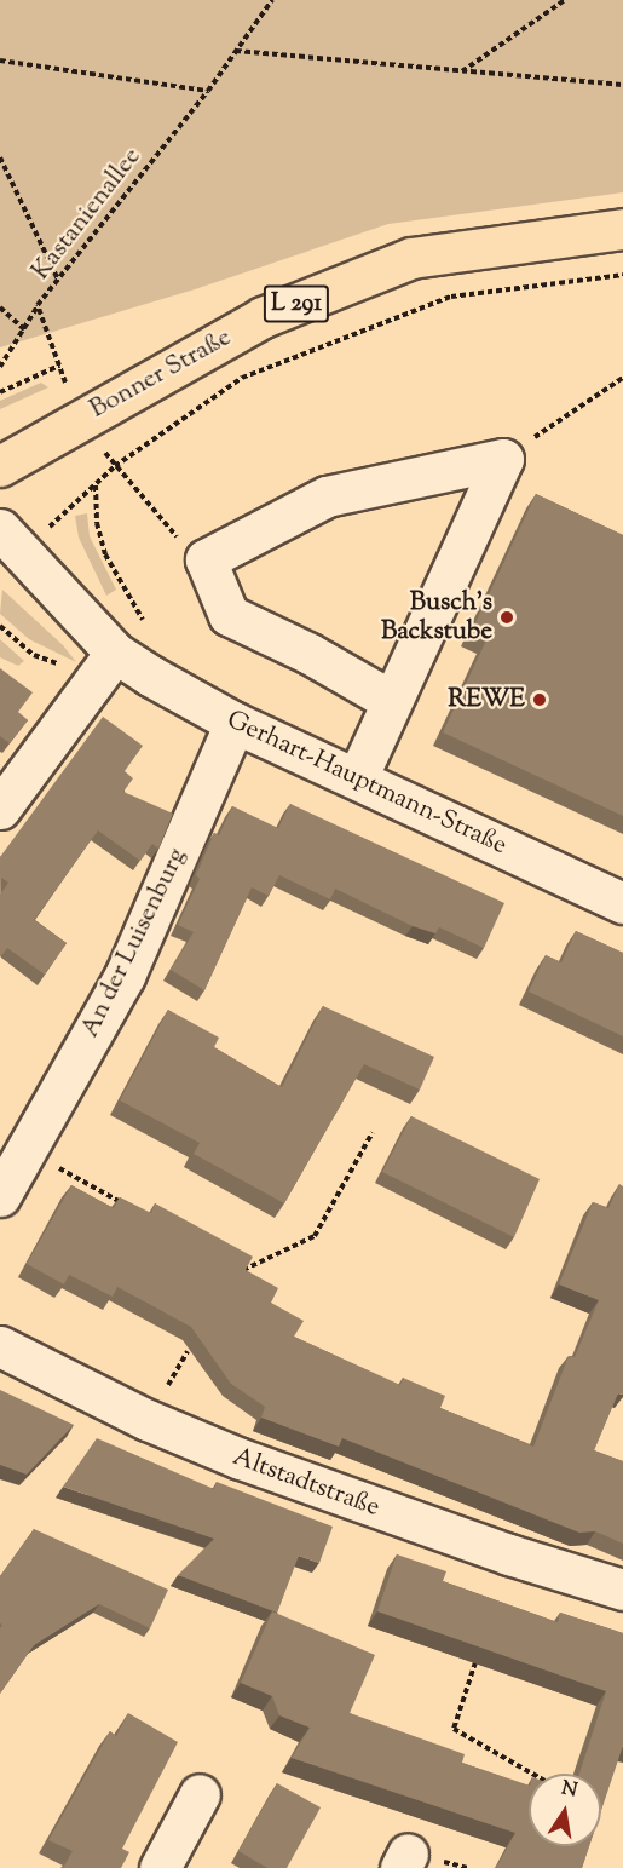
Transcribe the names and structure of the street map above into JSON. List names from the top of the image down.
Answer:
{
  "streets": {
    "main road": ["L 291", "Bonner Straße"],
    "street": ["Gerhart-Hauptmann-Straße", "An der Luisenburg", "Altstadtstraße"],
    "path": ["Kastanienallee"]
  },
  "crossings": [
    ["Kastanienallee", "Bonner Straße"],
    ["Gerhart-Hauptmann-Straße", "An der Luisenburg"]
  ],
  "places": ["Busch's Backstube", "REWE"],
  "north": "top"
}
